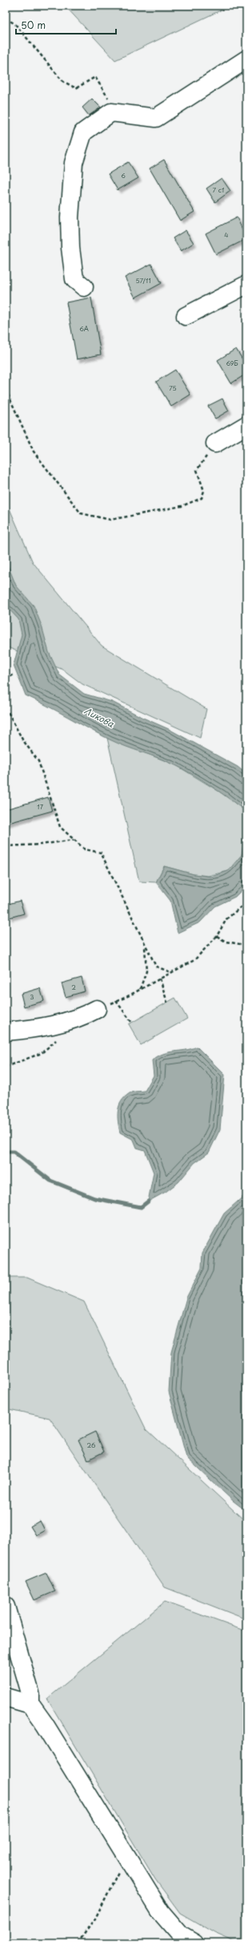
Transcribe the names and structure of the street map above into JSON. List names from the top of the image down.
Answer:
{
  "water": ["Ликова"],
  "house_numbers": [
    "6",
    "7 с1",
    "4",
    "57/11",
    "6А",
    "69Б",
    "75",
    "17",
    "2",
    "3",
    "26"
  ],
  "scale_bar": "50 m"
}
